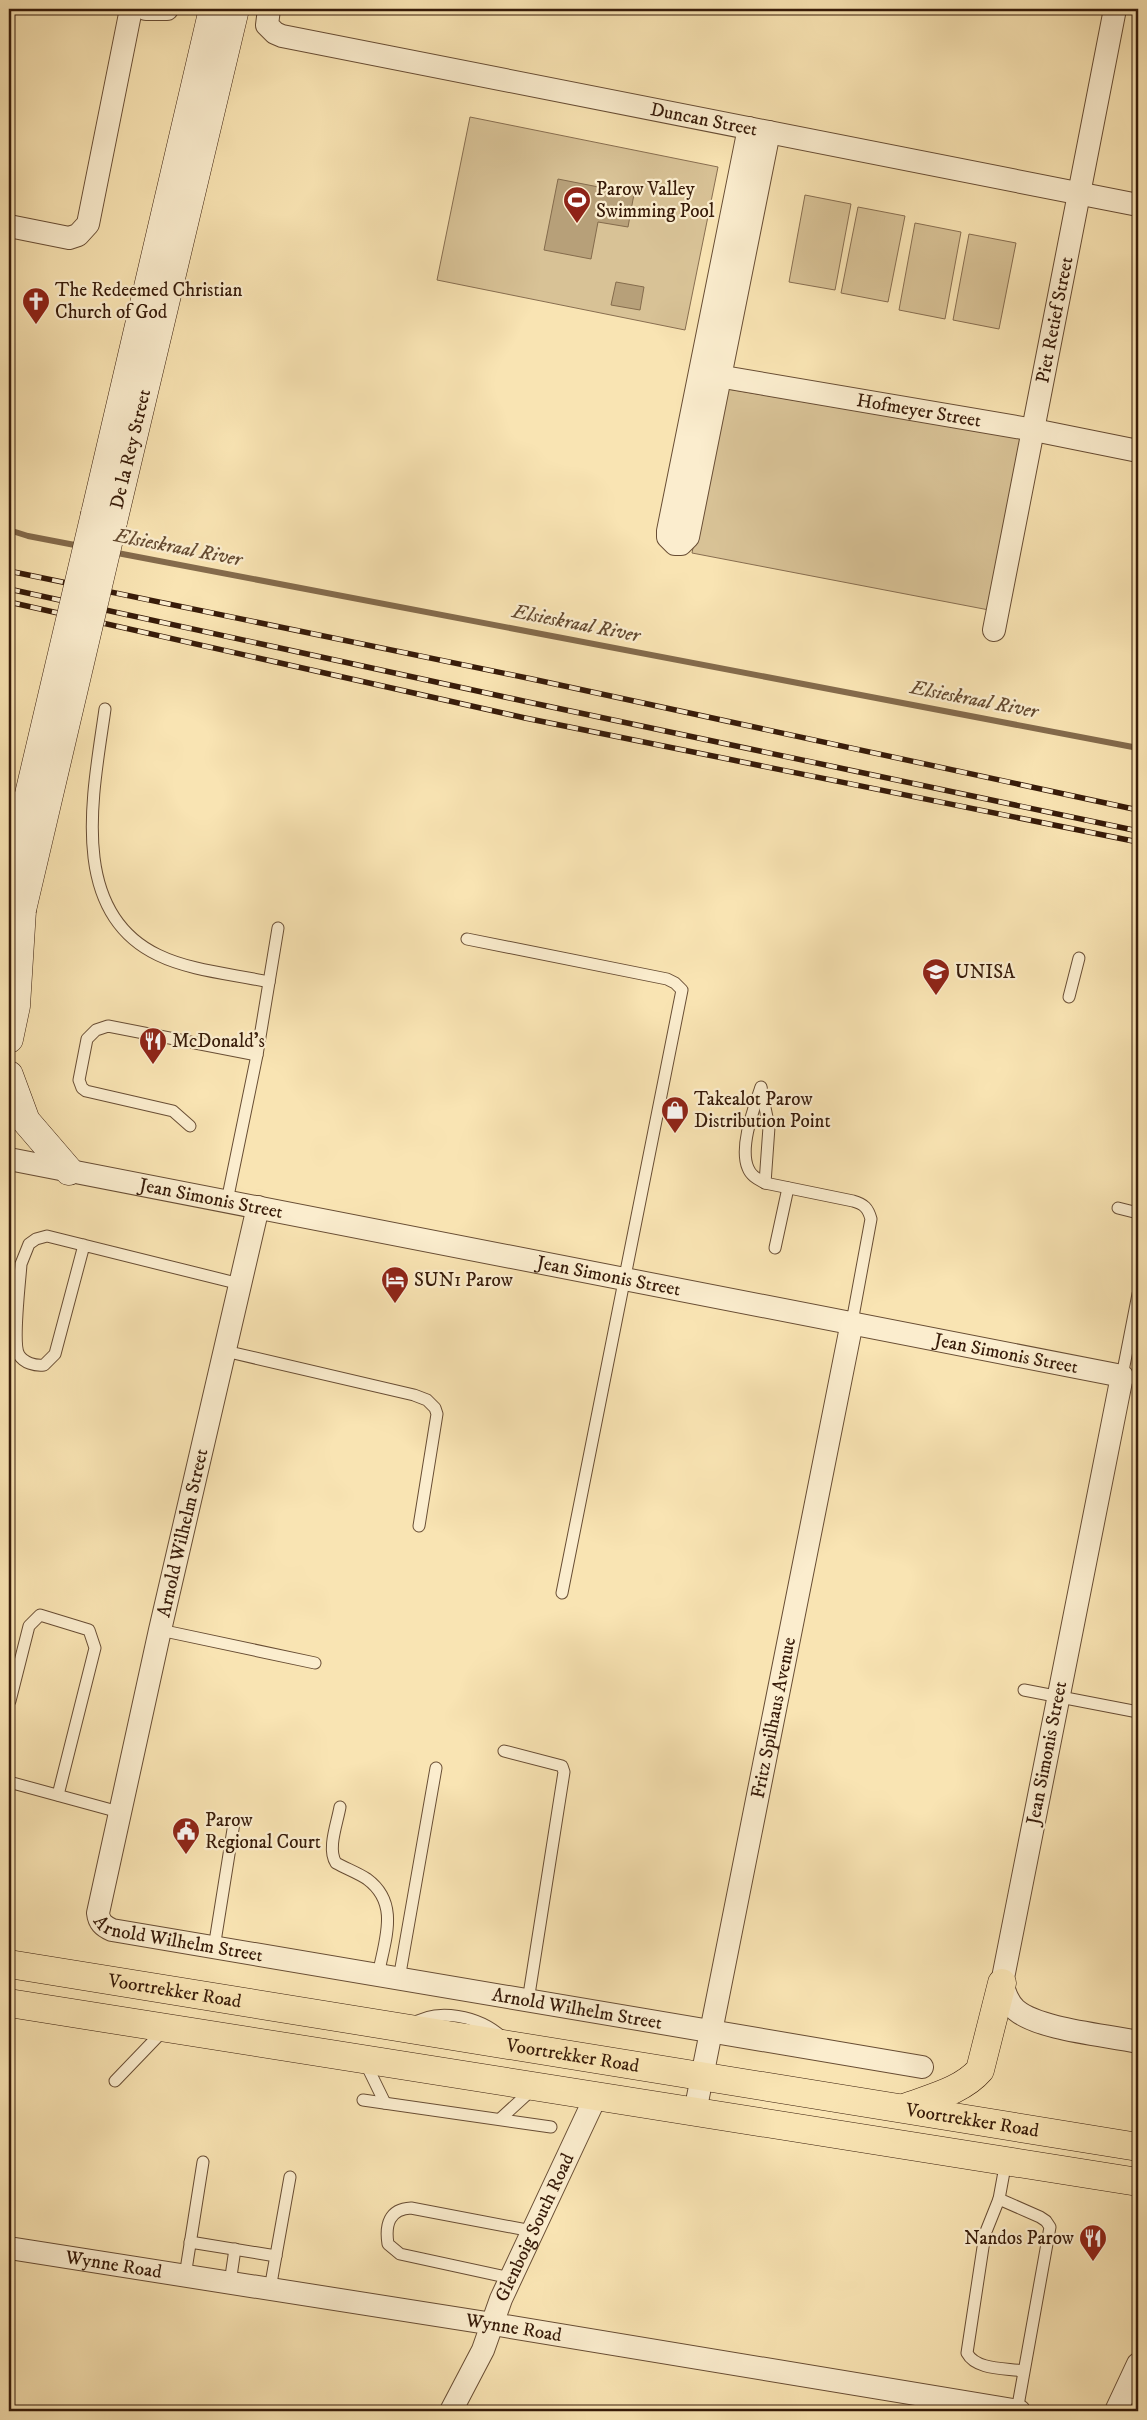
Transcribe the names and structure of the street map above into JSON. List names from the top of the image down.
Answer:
{
  "streets": {
    "main road": ["De la Rey Street", "Voortrekker Road"],
    "street": [
      "Duncan Street",
      "Piet Retief Street",
      "Hofmeyer Street",
      "Jean Simonis Street",
      "Arnold Wilhelm Street",
      "Fritz Spilhaus Avenue",
      "Glenboig South Road",
      "Wynne Road"
    ]
  },
  "crossings": [
    ["Duncan Street", "Piet Retief Street"],
    ["Piet Retief Street", "Hofmeyer Street"],
    ["Jean Simonis Street", "Arnold Wilhelm Street"],
    ["Jean Simonis Street", "Fritz Spilhaus Avenue"],
    ["Arnold Wilhelm Street", "Fritz Spilhaus Avenue"],
    ["Fritz Spilhaus Avenue", "Voortrekker Road"],
    ["Voortrekker Road", "Glenboig South Road"],
    ["Glenboig South Road", "Wynne Road"]
  ],
  "water": ["Elsieskraal River"],
  "places": {
    "sports": ["Parow Valley Swimming Pool"],
    "church": ["The Redeemed Christian Church of God"],
    "school or university": ["UNISA"],
    "restaurant": ["McDonald's", "Nandos Parow"],
    "shop": ["Takealot Parow Distribution Point"],
    "hotel": ["SUN1 Parow"],
    "public building": ["Parow Regional Court"]
  }
}
